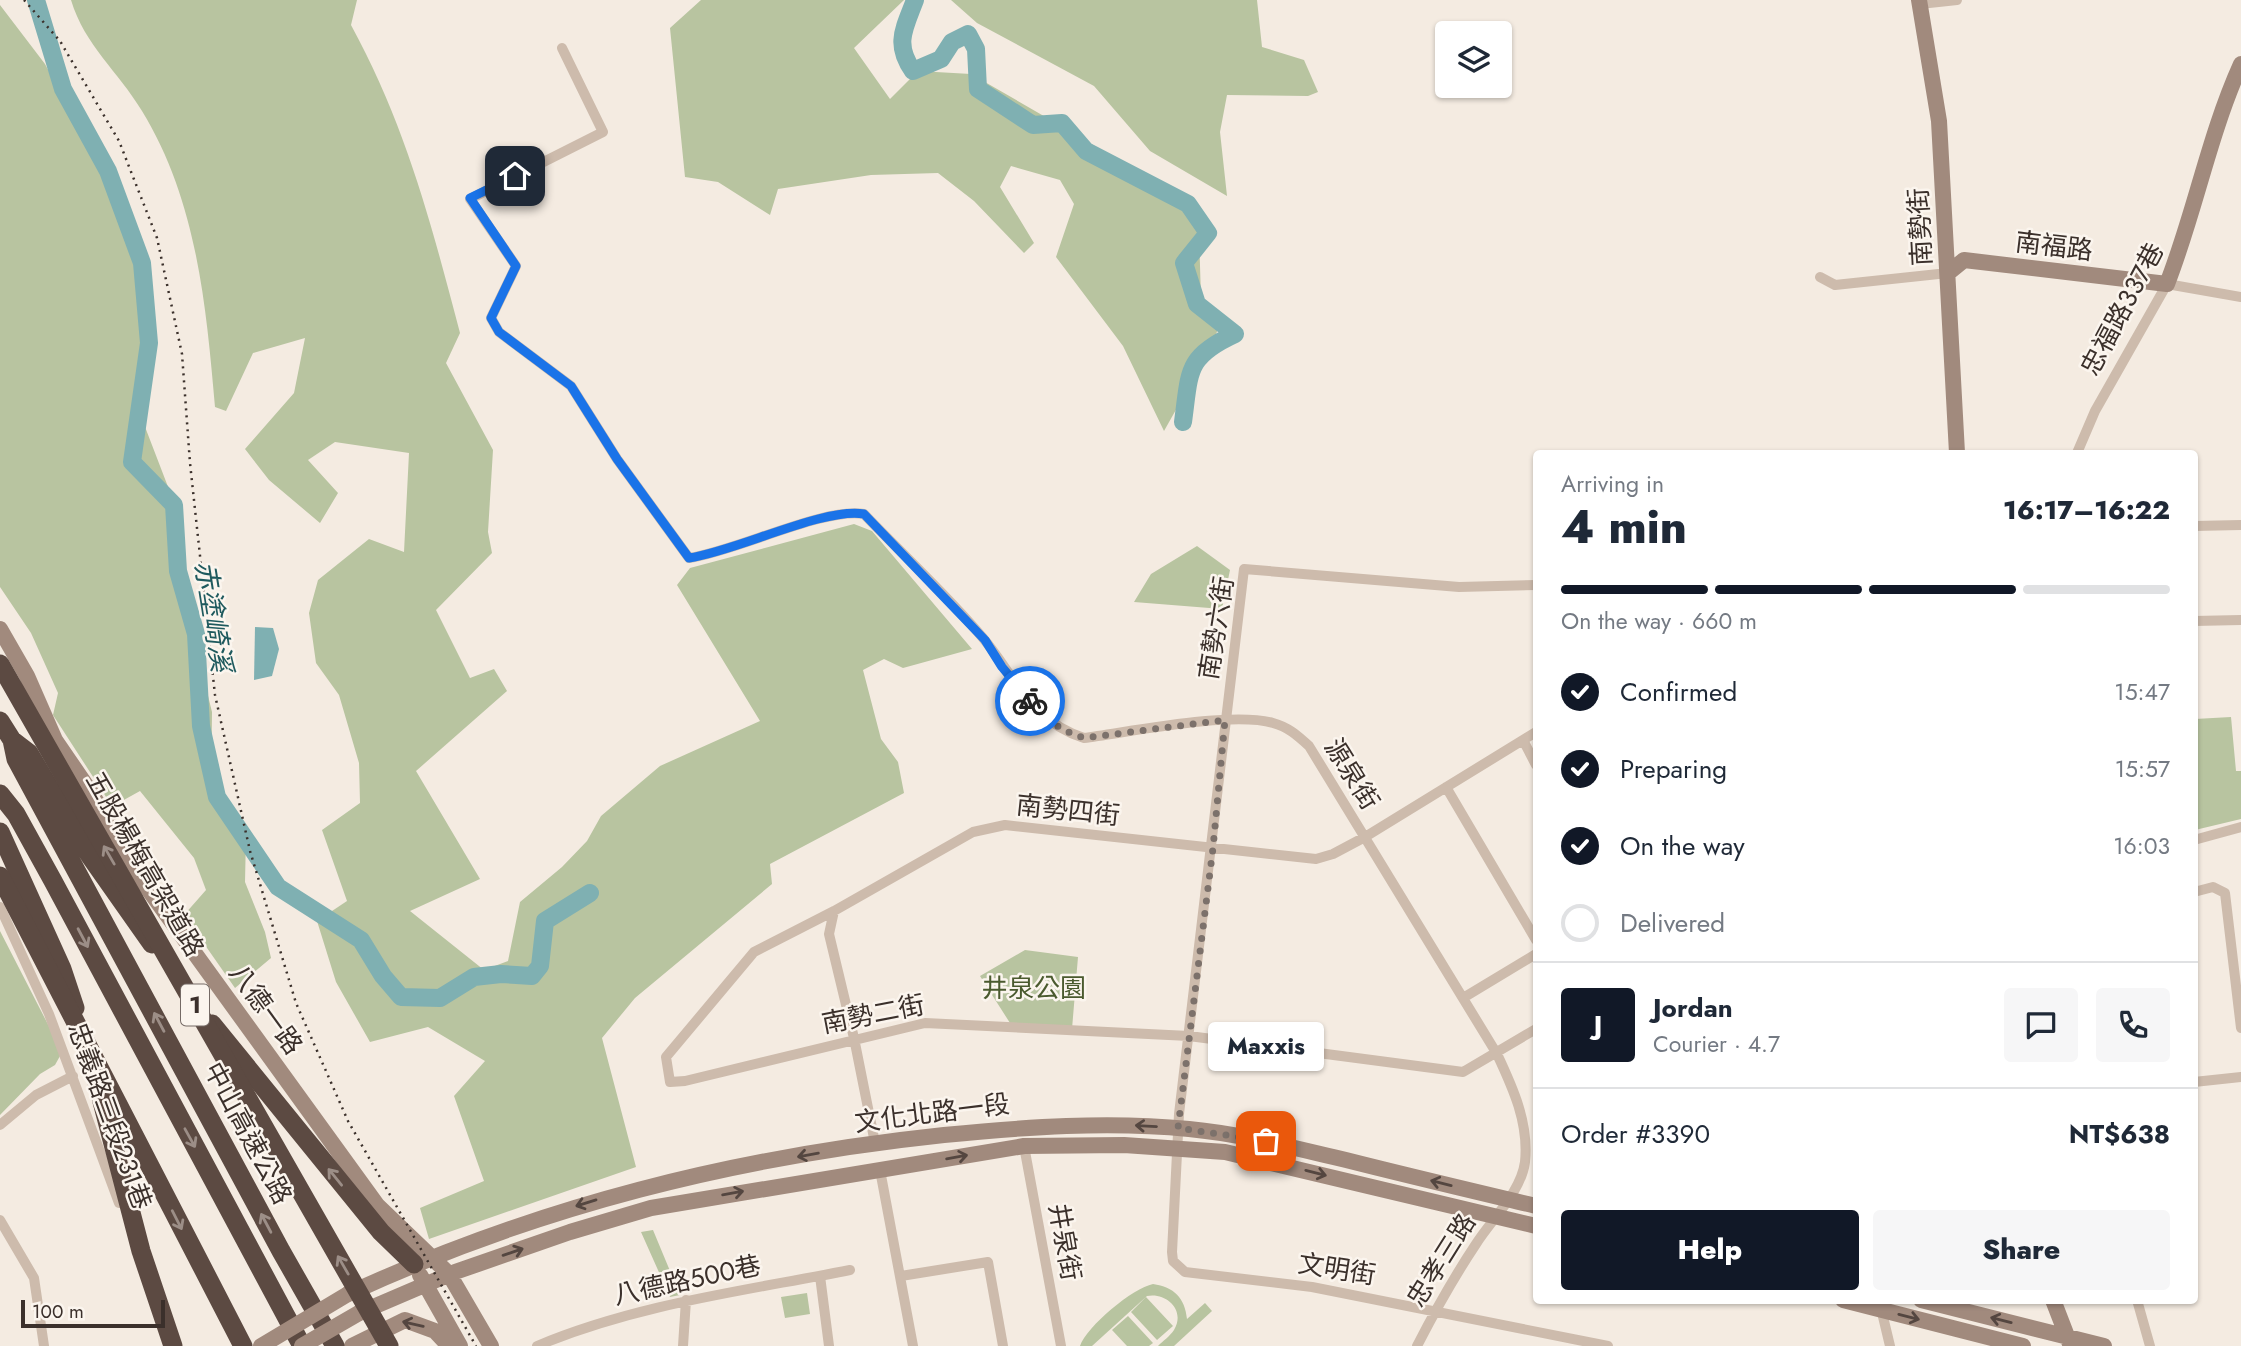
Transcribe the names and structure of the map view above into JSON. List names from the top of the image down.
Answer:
{
  "streets": {
    "highway": ["五股楊梅高架道路", "1", "中山高速公路"],
    "street": [
      "南勢街",
      "南福路",
      "忠福路337巷",
      "南勢六街",
      "源泉街",
      "南勢四街",
      "八德一路",
      "南勢二街",
      "文化北路一段",
      "忠義路三段231巷",
      "井泉街",
      "忠孝三路",
      "文明街",
      "八德路500巷"
    ]
  },
  "crossings": [
    ["南勢街", "南福路"],
    ["南福路", "忠福路337巷"],
    ["南勢六街", "源泉街"],
    ["南勢六街", "南勢四街"],
    ["南勢六街", "南勢二街"],
    ["南勢六街", "文化北路一段"],
    ["南勢六街", "文明街"],
    ["源泉街", "南勢四街"],
    ["源泉街", "南勢二街"],
    ["源泉街", "文化北路一段"],
    ["源泉街", "忠孝三路"],
    ["南勢四街", "南勢二街"],
    ["八德一路", "文化北路一段"],
    ["文化北路一段", "中山高速公路"],
    ["文化北路一段", "井泉街"],
    ["文化北路一段", "忠孝三路"],
    ["文化北路一段", "文明街"],
    ["忠孝三路", "文明街"]
  ],
  "water": ["赤塗崎溪"],
  "parks": ["井泉公園"],
  "places": ["Maxxis"],
  "scale_bar": "100 m",
  "page": {
    "heading": ["4 min", "Arriving in", "16:17–16:22"],
    "panel": [
      "Jordan",
      "Courier · 4.7",
      "Order #3390",
      "NT$638"
    ],
    "bar": "On the way · 660 m",
    "list": [
      ["Confirmed", "15:47"],
      ["Preparing", "15:57"],
      ["On the way", "16:03"],
      "Delivered"
    ],
    "round": "J",
    "bubble": "Maxxis",
    "buttons": ["Help", "Share"],
    "scale": "100 m"
  }
}
